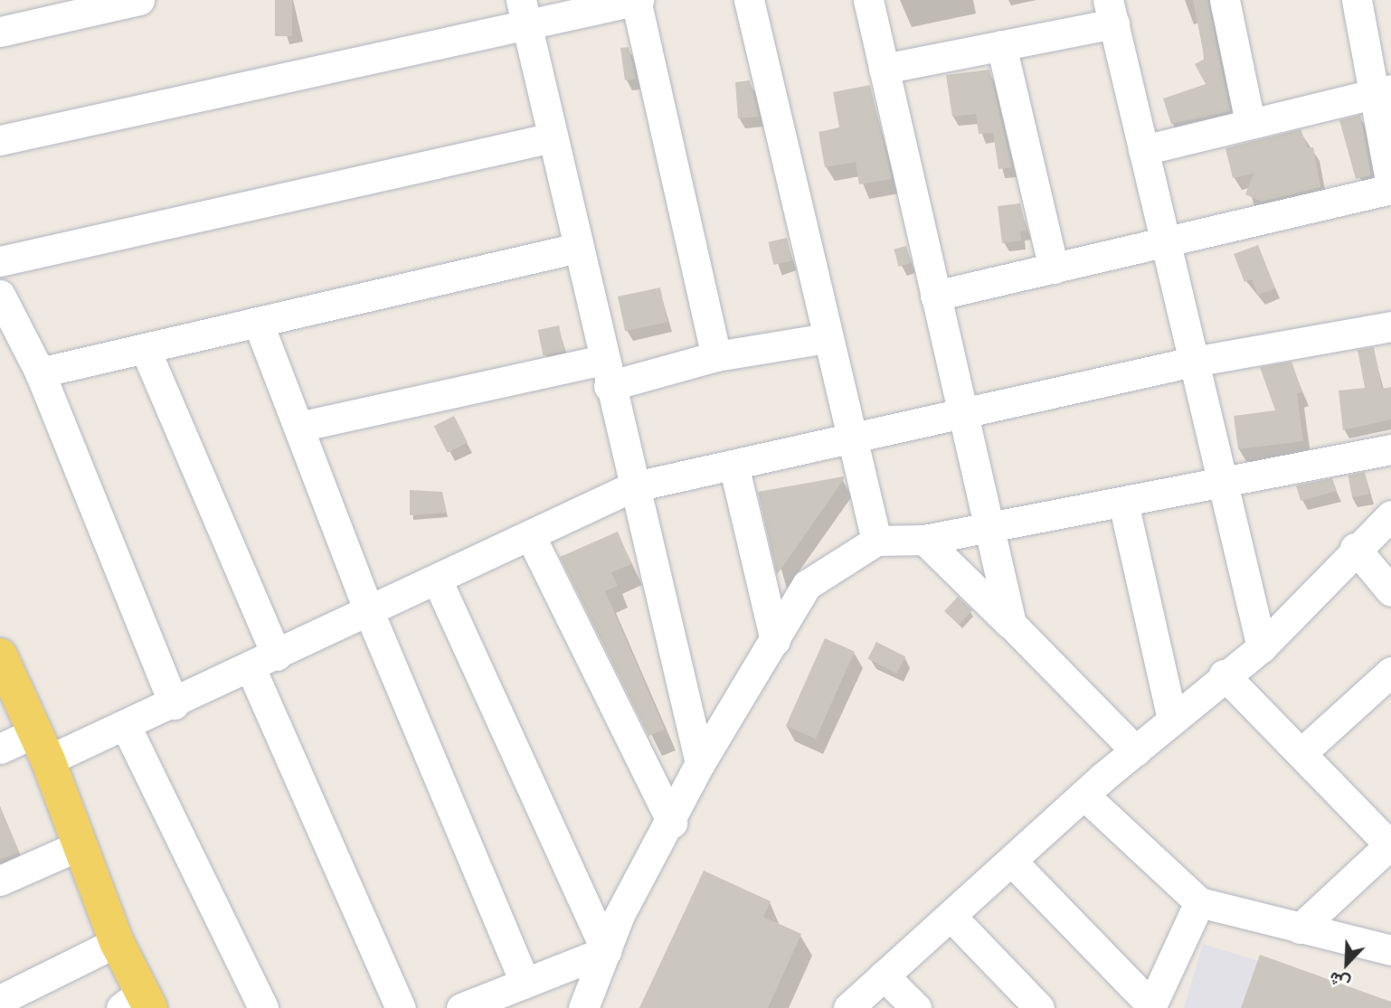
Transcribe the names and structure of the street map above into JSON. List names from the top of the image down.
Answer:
{
  "north": "bottom left"
}
